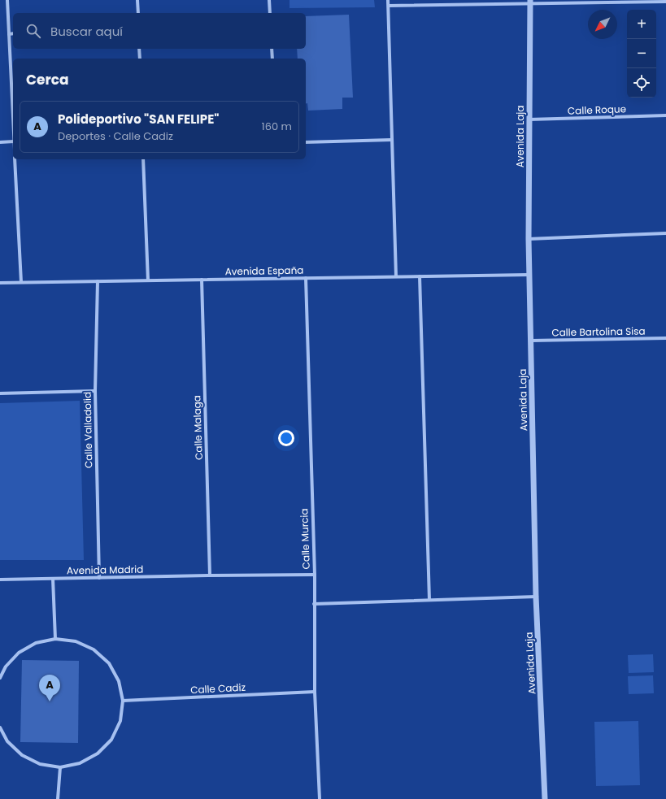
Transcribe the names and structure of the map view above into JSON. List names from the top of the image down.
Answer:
{
  "streets": {
    "street": [
      "Calle Roque",
      "Avenida Laja",
      "Avenida España",
      "Calle Bartolina Sisa",
      "Calle Malaga",
      "Calle Valladolid",
      "Calle Murcia",
      "Avenida Madrid",
      "Calle Cadiz"
    ]
  },
  "crossings": [
    ["Calle Roque", "Avenida Laja"],
    ["Avenida Laja", "Avenida España"],
    ["Avenida Laja", "Calle Bartolina Sisa"],
    ["Avenida España", "Calle Malaga"],
    ["Avenida España", "Calle Valladolid"],
    ["Avenida España", "Calle Murcia"],
    ["Calle Malaga", "Avenida Madrid"],
    ["Calle Valladolid", "Avenida Madrid"],
    ["Calle Murcia", "Avenida Madrid"],
    ["Calle Murcia", "Calle Cadiz"]
  ],
  "north": "bottom left",
  "page": {
    "map_buttons": ["+", "−"],
    "search": "Buscar aquí",
    "heading": "Cerca",
    "list": [
      {
        "mark": "A",
        "name": "Polideportivo \"SAN FELIPE\"",
        "note": "Deportes · Calle Cadiz",
        "value": "160 m"
      }
    ],
    "pins": "A"
  }
}
